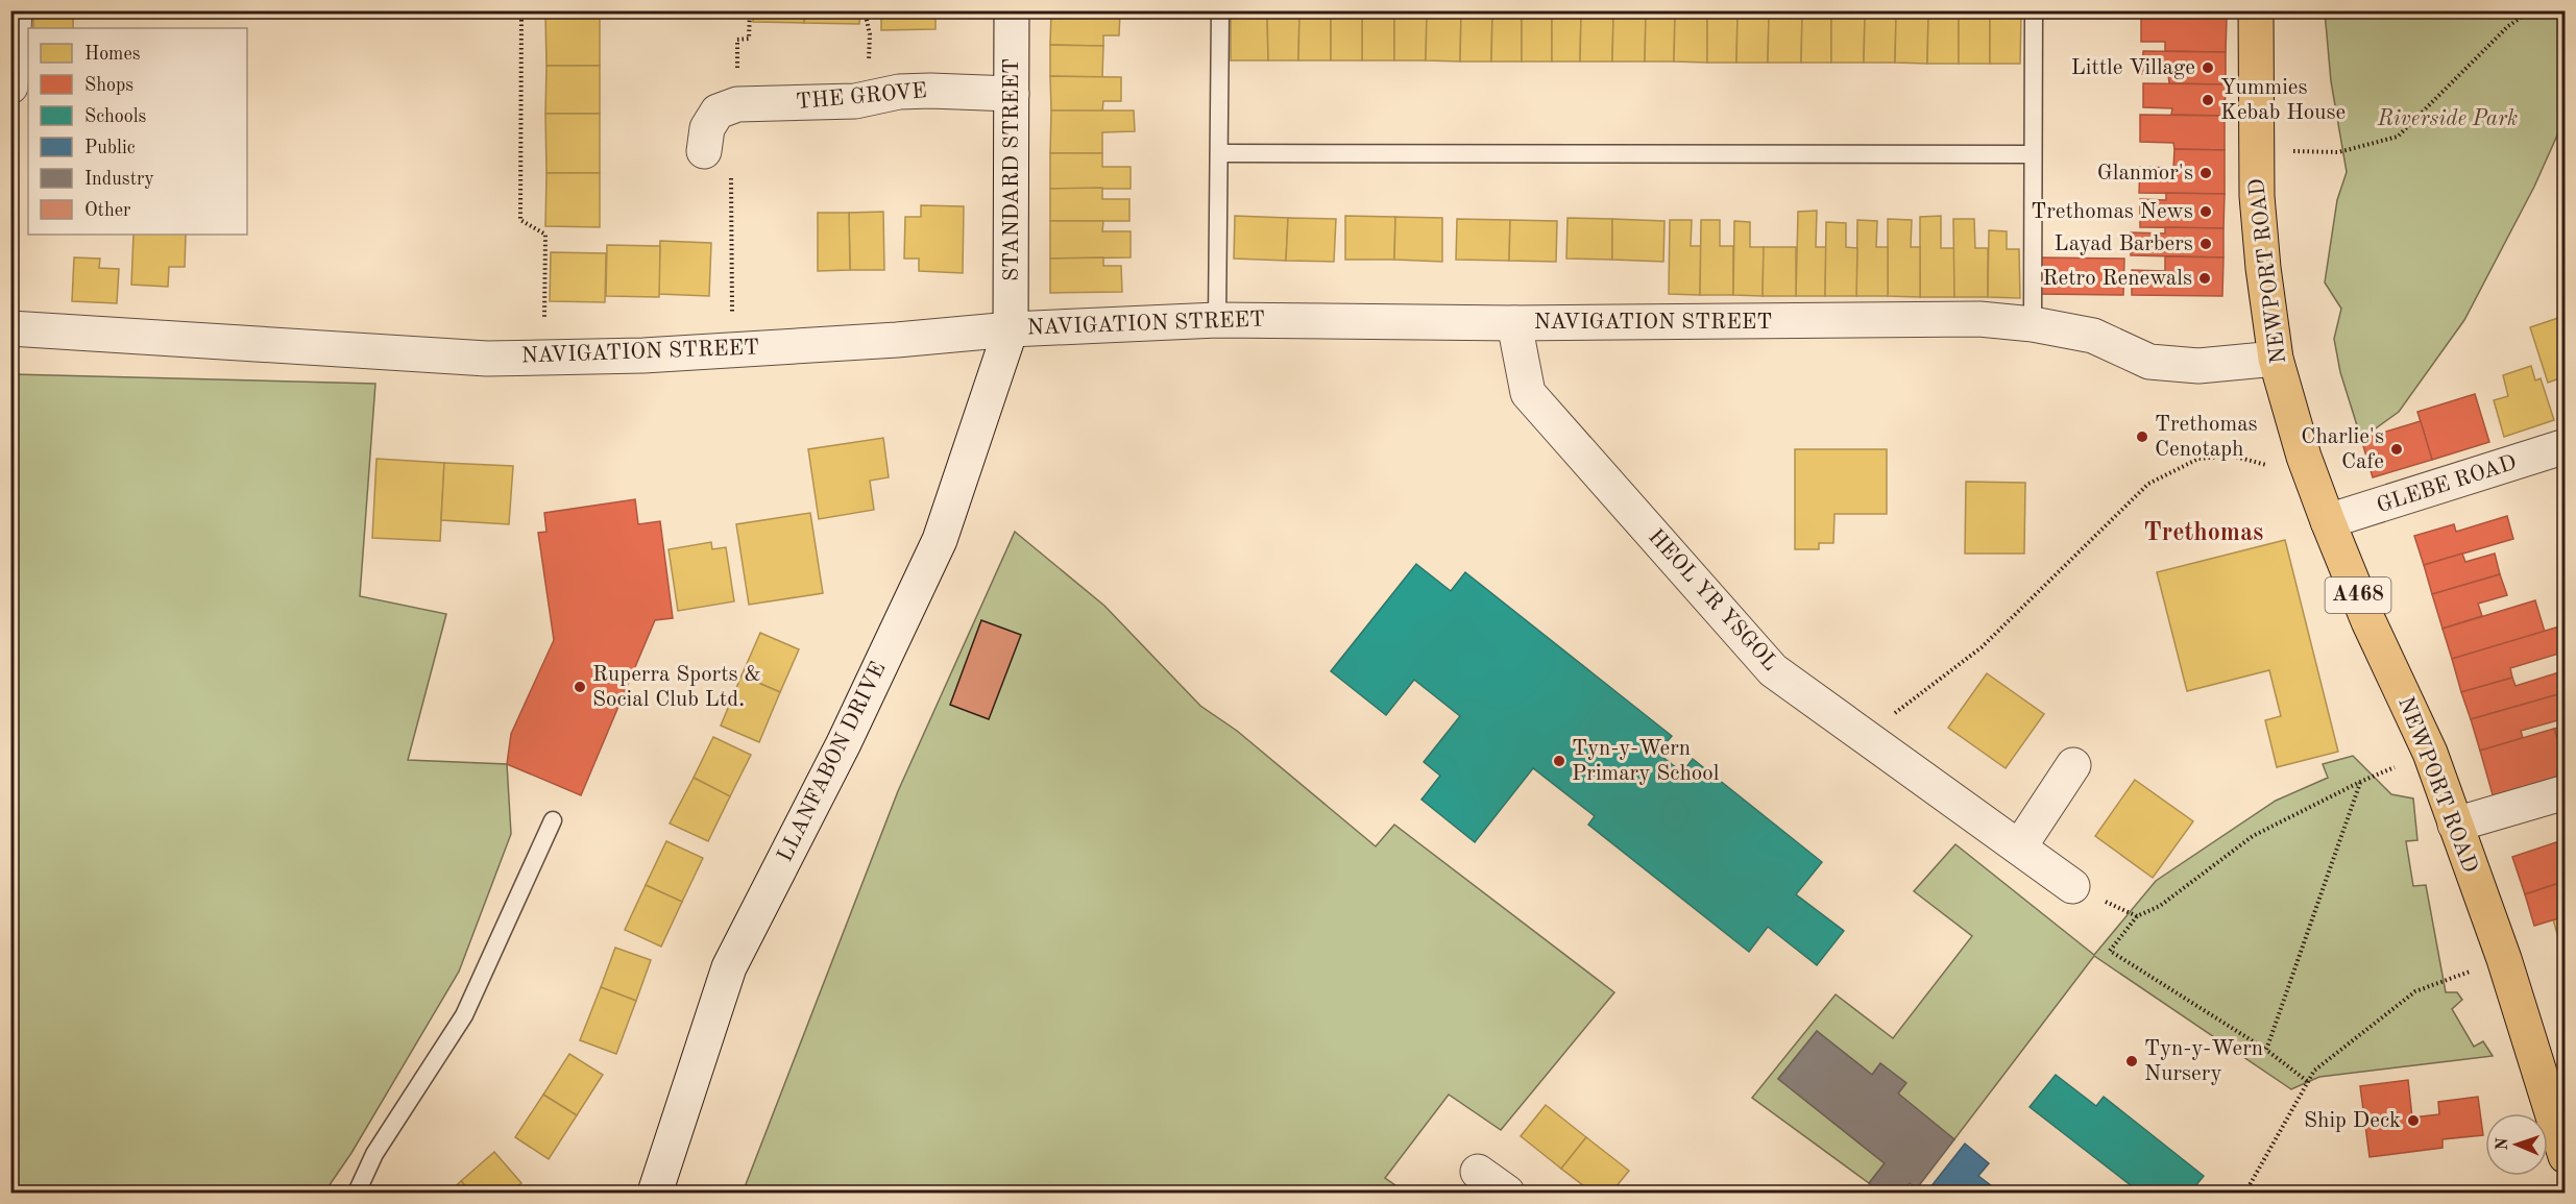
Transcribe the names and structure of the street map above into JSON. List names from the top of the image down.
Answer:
{
  "streets": {
    "main road": ["NEWPORT ROAD", "A468"],
    "street": [
      "THE GROVE",
      "STANDARD STREET",
      "NAVIGATION STREET",
      "GLEBE ROAD",
      "HEOL YR YSGOL",
      "LLANFABON DRIVE"
    ]
  },
  "crossings": [
    ["THE GROVE", "STANDARD STREET"],
    ["STANDARD STREET", "NAVIGATION STREET"],
    ["STANDARD STREET", "LLANFABON DRIVE"],
    ["NEWPORT ROAD", "NAVIGATION STREET"],
    ["NEWPORT ROAD", "GLEBE ROAD"],
    ["NAVIGATION STREET", "HEOL YR YSGOL"],
    ["NAVIGATION STREET", "LLANFABON DRIVE"]
  ],
  "districts": ["Trethomas"],
  "parks": ["Riverside Park"],
  "places": [
    "Little Village",
    "Yummies Kebab House",
    "Glanmor's",
    "Trethomas News",
    "Layad Barbers",
    "Retro Renewals",
    "Trethomas Cenotaph",
    "Charlie's Cafe",
    "Ruperra Sports & Social Club Ltd.",
    "Tyn-y-Wern Primary School",
    "Tyn-y-Wern Nursery",
    "Ship Deck"
  ],
  "legend": [
    "Homes",
    "Shops",
    "Schools",
    "Public",
    "Industry",
    "Other"
  ],
  "north": "left"
}
